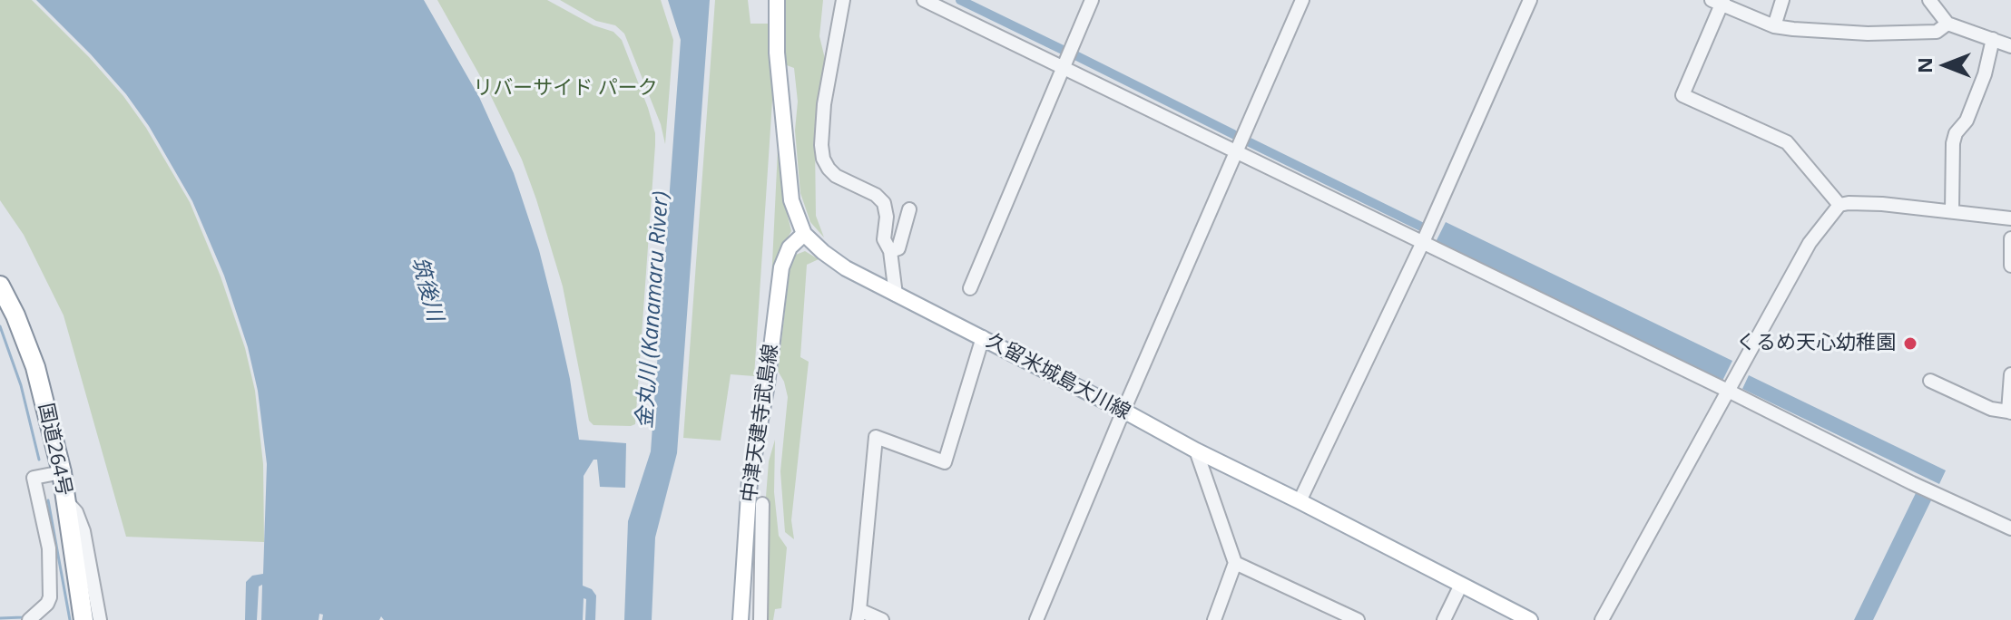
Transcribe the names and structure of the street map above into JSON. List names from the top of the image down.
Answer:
{
  "streets": {
    "highway": ["国道264号"],
    "main road": ["久留米城島大川線", "中津天建寺武島線"]
  },
  "crossings": [
    ["久留米城島大川線", "中津天建寺武島線"]
  ],
  "water": ["筑後川", "金丸川 (Kanamaru River)"],
  "parks": ["リバーサイド パーク"],
  "places": ["くるめ天心幼稚園"],
  "north": "left"
}
